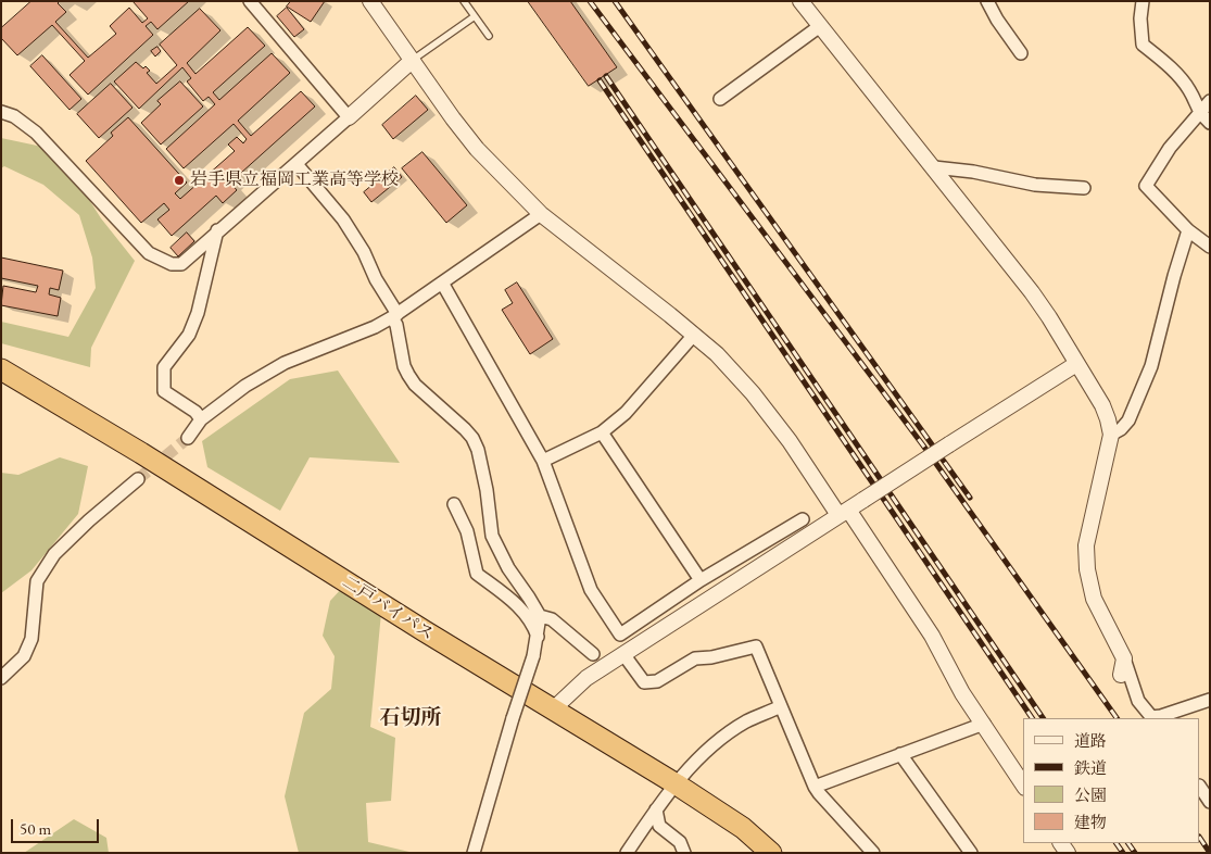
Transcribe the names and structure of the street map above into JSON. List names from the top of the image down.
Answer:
{
  "streets": {
    "highway": ["二戸バイパス"]
  },
  "districts": ["石切所"],
  "places": ["岩手県立福岡工業高等学校"],
  "legend": [
    "道路",
    "鉄道",
    "公園",
    "建物"
  ],
  "scale_bar": "50 m"
}
